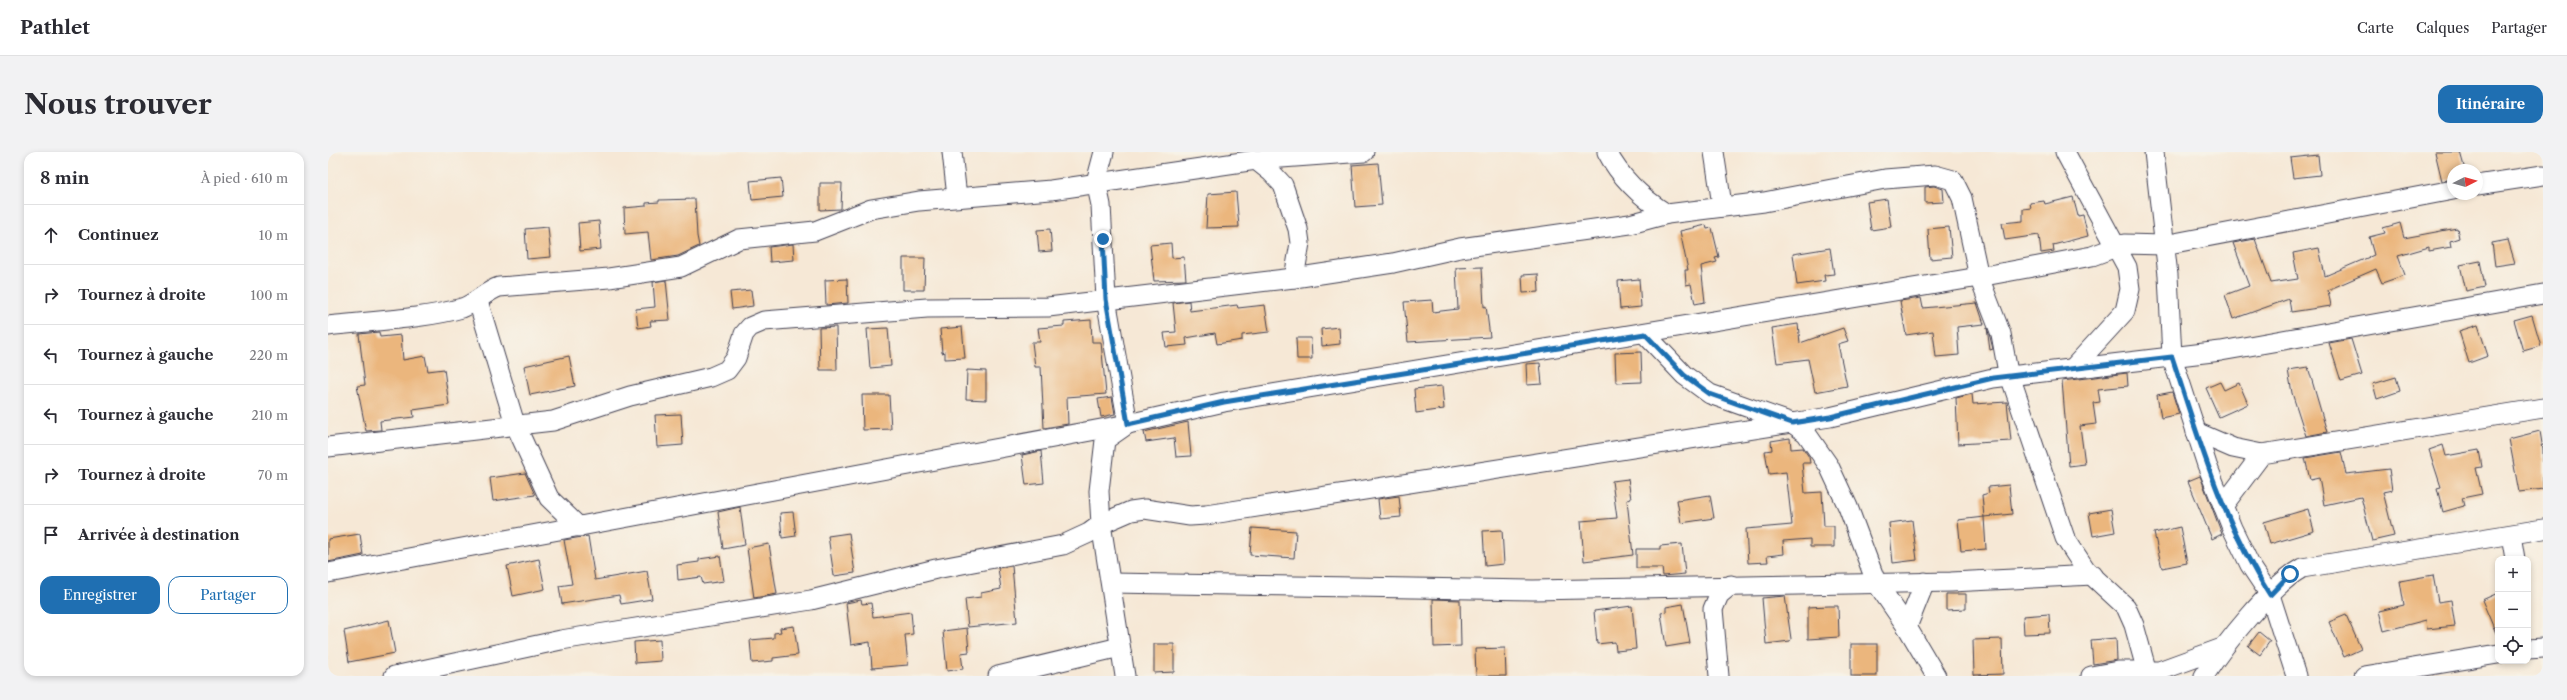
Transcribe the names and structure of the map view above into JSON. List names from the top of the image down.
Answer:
{
  "north": "right",
  "page": {
    "header": "Pathlet",
    "nav": ["Carte", "Calques", "Partager"],
    "buttons": [
      "Itinéraire",
      ["Enregistrer", "Partager"]
    ],
    "title": "Nous trouver",
    "heading": ["8 min", "À pied · 610 m"],
    "list": [
      ["Continuez", "10 m"],
      ["Tournez à droite", "100 m"],
      ["Tournez à gauche", "220 m"],
      ["Tournez à gauche", "210 m"],
      ["Tournez à droite", "70 m"],
      "Arrivée à destination"
    ],
    "map_buttons": ["+", "−"]
  }
}
